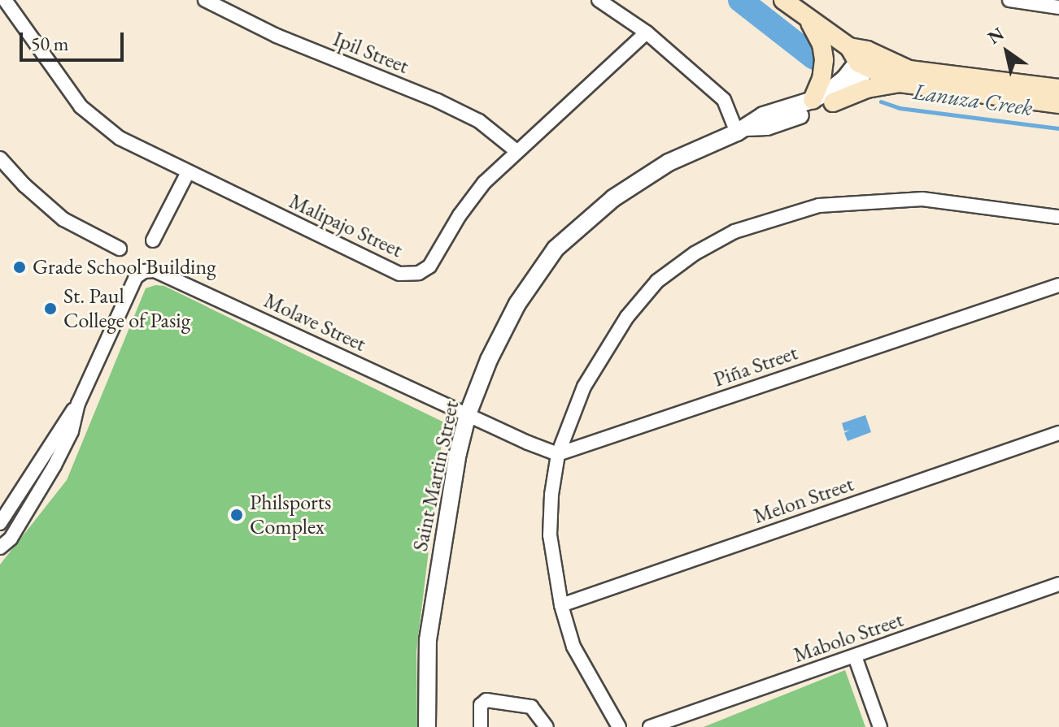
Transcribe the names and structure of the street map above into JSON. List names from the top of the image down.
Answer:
{
  "streets": {
    "street": [
      "Ipil Street",
      "Malipajo Street",
      "Molave Street",
      "Piña Street",
      "Saint Martin Street",
      "Melon Street",
      "Mabolo Street"
    ]
  },
  "crossings": [
    ["Ipil Street", "Malipajo Street"],
    ["Molave Street", "Saint Martin Street"]
  ],
  "water": ["Lanuza Creek"],
  "places": ["Grade School Building", "St. Paul College of Pasig", "Philsports Complex"],
  "scale_bar": "50 m",
  "north": "top left"
}
